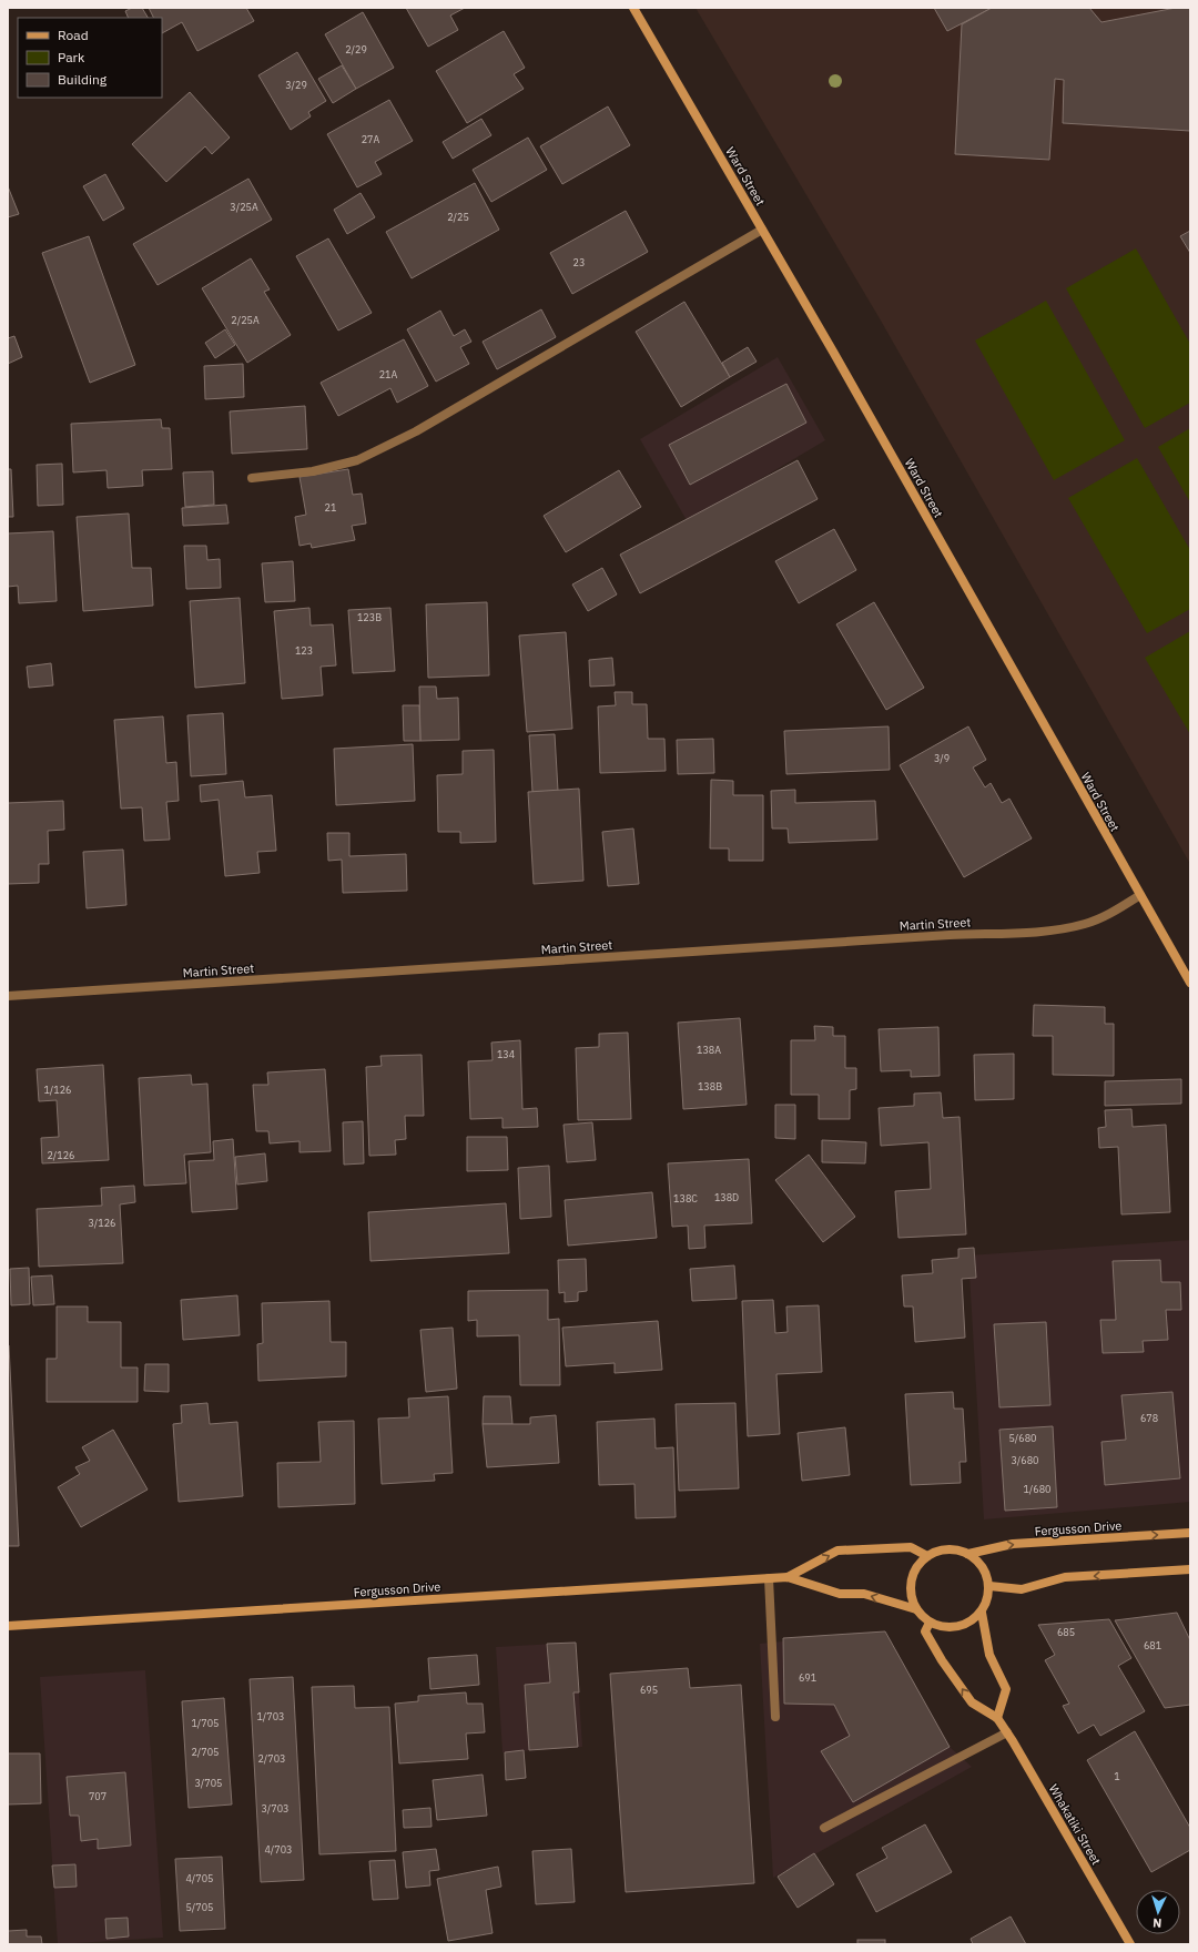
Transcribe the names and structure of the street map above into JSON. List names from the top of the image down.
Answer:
{
  "streets": {
    "main road": ["Ward Street", "Fergusson Drive", "Whakatiki Street"],
    "street": ["Martin Street"]
  },
  "crossings": [
    ["Ward Street", "Martin Street"],
    ["Fergusson Drive", "Whakatiki Street"]
  ],
  "house_numbers": [
    "2/29",
    "3/29",
    "27A",
    "3/25A",
    "2/25",
    "23",
    "2/25A",
    "21A",
    "21",
    "123B",
    "123",
    "3/9",
    "138A",
    "134",
    "138B",
    "1/126",
    "2/126",
    "138D",
    "138C",
    "3/126",
    "678",
    "5/680",
    "3/680",
    "1/680",
    "685",
    "681",
    "691",
    "695",
    "1/703",
    "1/705",
    "2/705",
    "2/703",
    "1",
    "3/705",
    "707",
    "3/703",
    "4/703",
    "4/705",
    "5/705"
  ],
  "legend": ["Road", "Park", "Building"],
  "north": "bottom"
}
